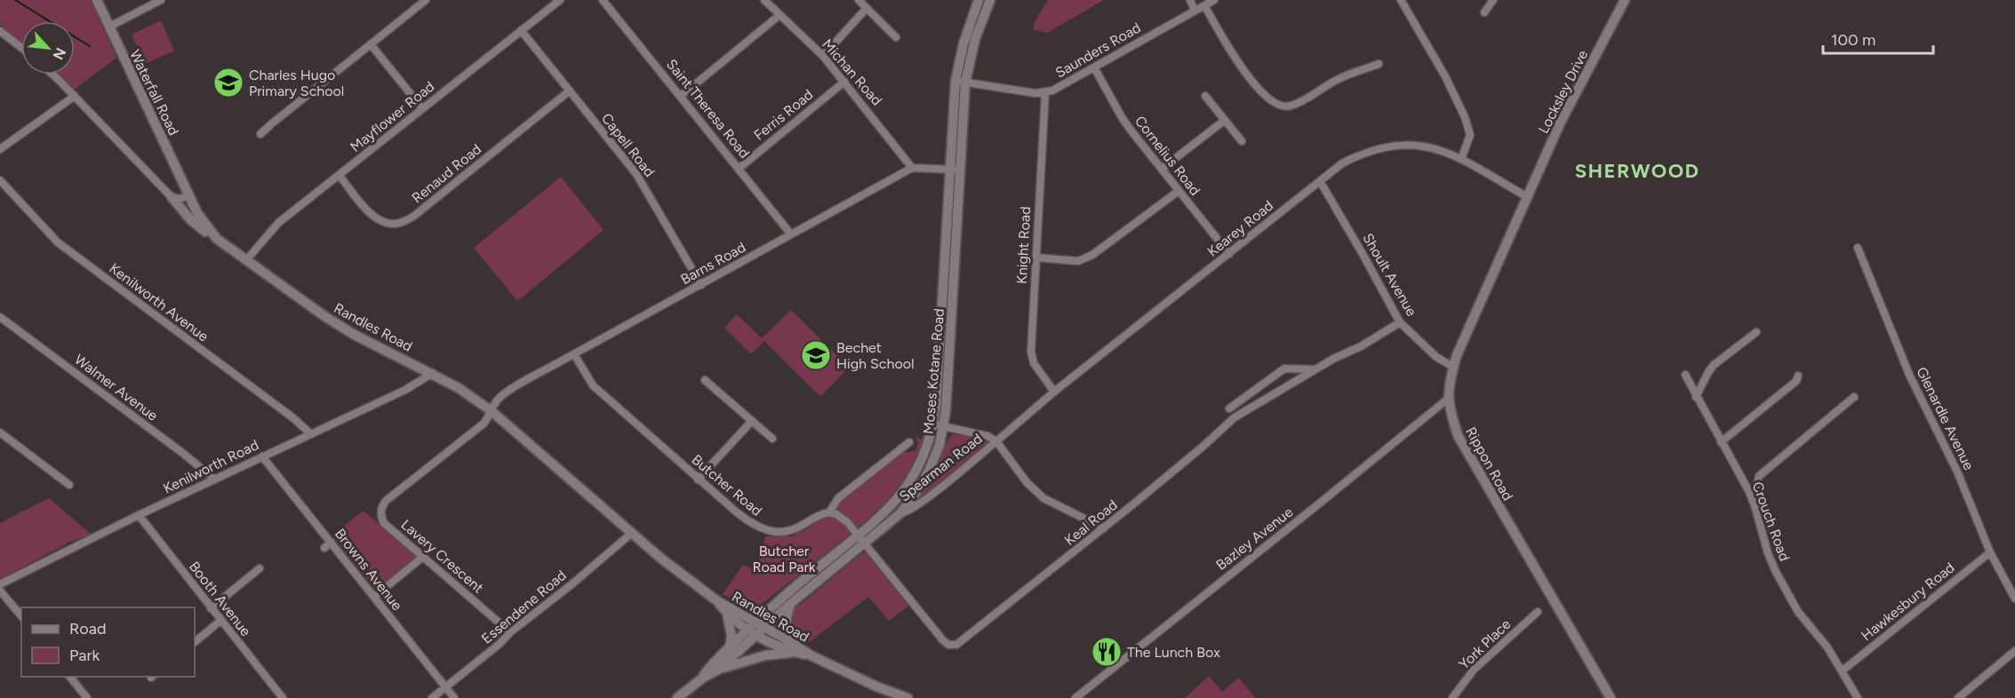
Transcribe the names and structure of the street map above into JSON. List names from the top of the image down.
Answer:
{
  "streets": {
    "street": [
      "Saunders Road",
      "Michan Road",
      "Locksley Drive",
      "Waterfall Road",
      "Saint Theresa Road",
      "Ferris Road",
      "Mayflower Road",
      "Capell Road",
      "Cornelius Road",
      "Renaud Road",
      "Kearey Road",
      "Knight Road",
      "Barns Road",
      "Shoult Avenue",
      "Kenilworth Avenue",
      "Randles Road",
      "Moses Kotane Road",
      "Walmer Avenue",
      "Glenardle Avenue",
      "Rippon Road",
      "Kenilworth Road",
      "Spearman Road",
      "Butcher Road",
      "Crouch Road",
      "Keal Road",
      "Bazley Avenue",
      "Lavery Crescent",
      "Browns Avenue",
      "Booth Avenue",
      "Hawkesbury Road",
      "Essendene Road",
      "York Place"
    ]
  },
  "crossings": [
    ["Saunders Road", "Cornelius Road"],
    ["Saunders Road", "Knight Road"],
    ["Saunders Road", "Moses Kotane Road"],
    ["Michan Road", "Ferris Road"],
    ["Michan Road", "Barns Road"],
    ["Locksley Drive", "Kearey Road"],
    ["Locksley Drive", "Rippon Road"],
    ["Waterfall Road", "Randles Road"],
    ["Saint Theresa Road", "Ferris Road"],
    ["Saint Theresa Road", "Barns Road"],
    ["Mayflower Road", "Capell Road"],
    ["Mayflower Road", "Renaud Road"],
    ["Mayflower Road", "Randles Road"],
    ["Capell Road", "Renaud Road"],
    ["Capell Road", "Barns Road"],
    ["Cornelius Road", "Kearey Road"],
    ["Kearey Road", "Knight Road"],
    ["Kearey Road", "Shoult Avenue"],
    ["Kearey Road", "Rippon Road"],
    ["Kearey Road", "Spearman Road"],
    ["Barns Road", "Randles Road"],
    ["Barns Road", "Butcher Road"],
    ["Barns Road", "Lavery Crescent"],
    ["Shoult Avenue", "Rippon Road"],
    ["Shoult Avenue", "Keal Road"],
    ["Kenilworth Avenue", "Kenilworth Road"],
    ["Randles Road", "Moses Kotane Road"],
    ["Randles Road", "Kenilworth Road"],
    ["Randles Road", "Lavery Crescent"],
    ["Randles Road", "Essendene Road"],
    ["Moses Kotane Road", "Spearman Road"],
    ["Moses Kotane Road", "Keal Road"],
    ["Walmer Avenue", "Kenilworth Road"],
    ["Glenardle Avenue", "Hawkesbury Road"],
    ["Rippon Road", "Bazley Avenue"],
    ["Kenilworth Road", "Browns Avenue"],
    ["Kenilworth Road", "Booth Avenue"],
    ["Butcher Road", "Keal Road"],
    ["Crouch Road", "Hawkesbury Road"],
    ["Lavery Crescent", "Essendene Road"],
    ["Browns Avenue", "Essendene Road"]
  ],
  "districts": ["SHERWOOD"],
  "parks": ["Butcher Road Park"],
  "places": {
    "school or university": ["Charles Hugo Primary School", "Bechet High School"],
    "restaurant": ["The Lunch Box"]
  },
  "legend": ["Road", "Park"],
  "scale_bar": "100 m",
  "north": "bottom right"
}
